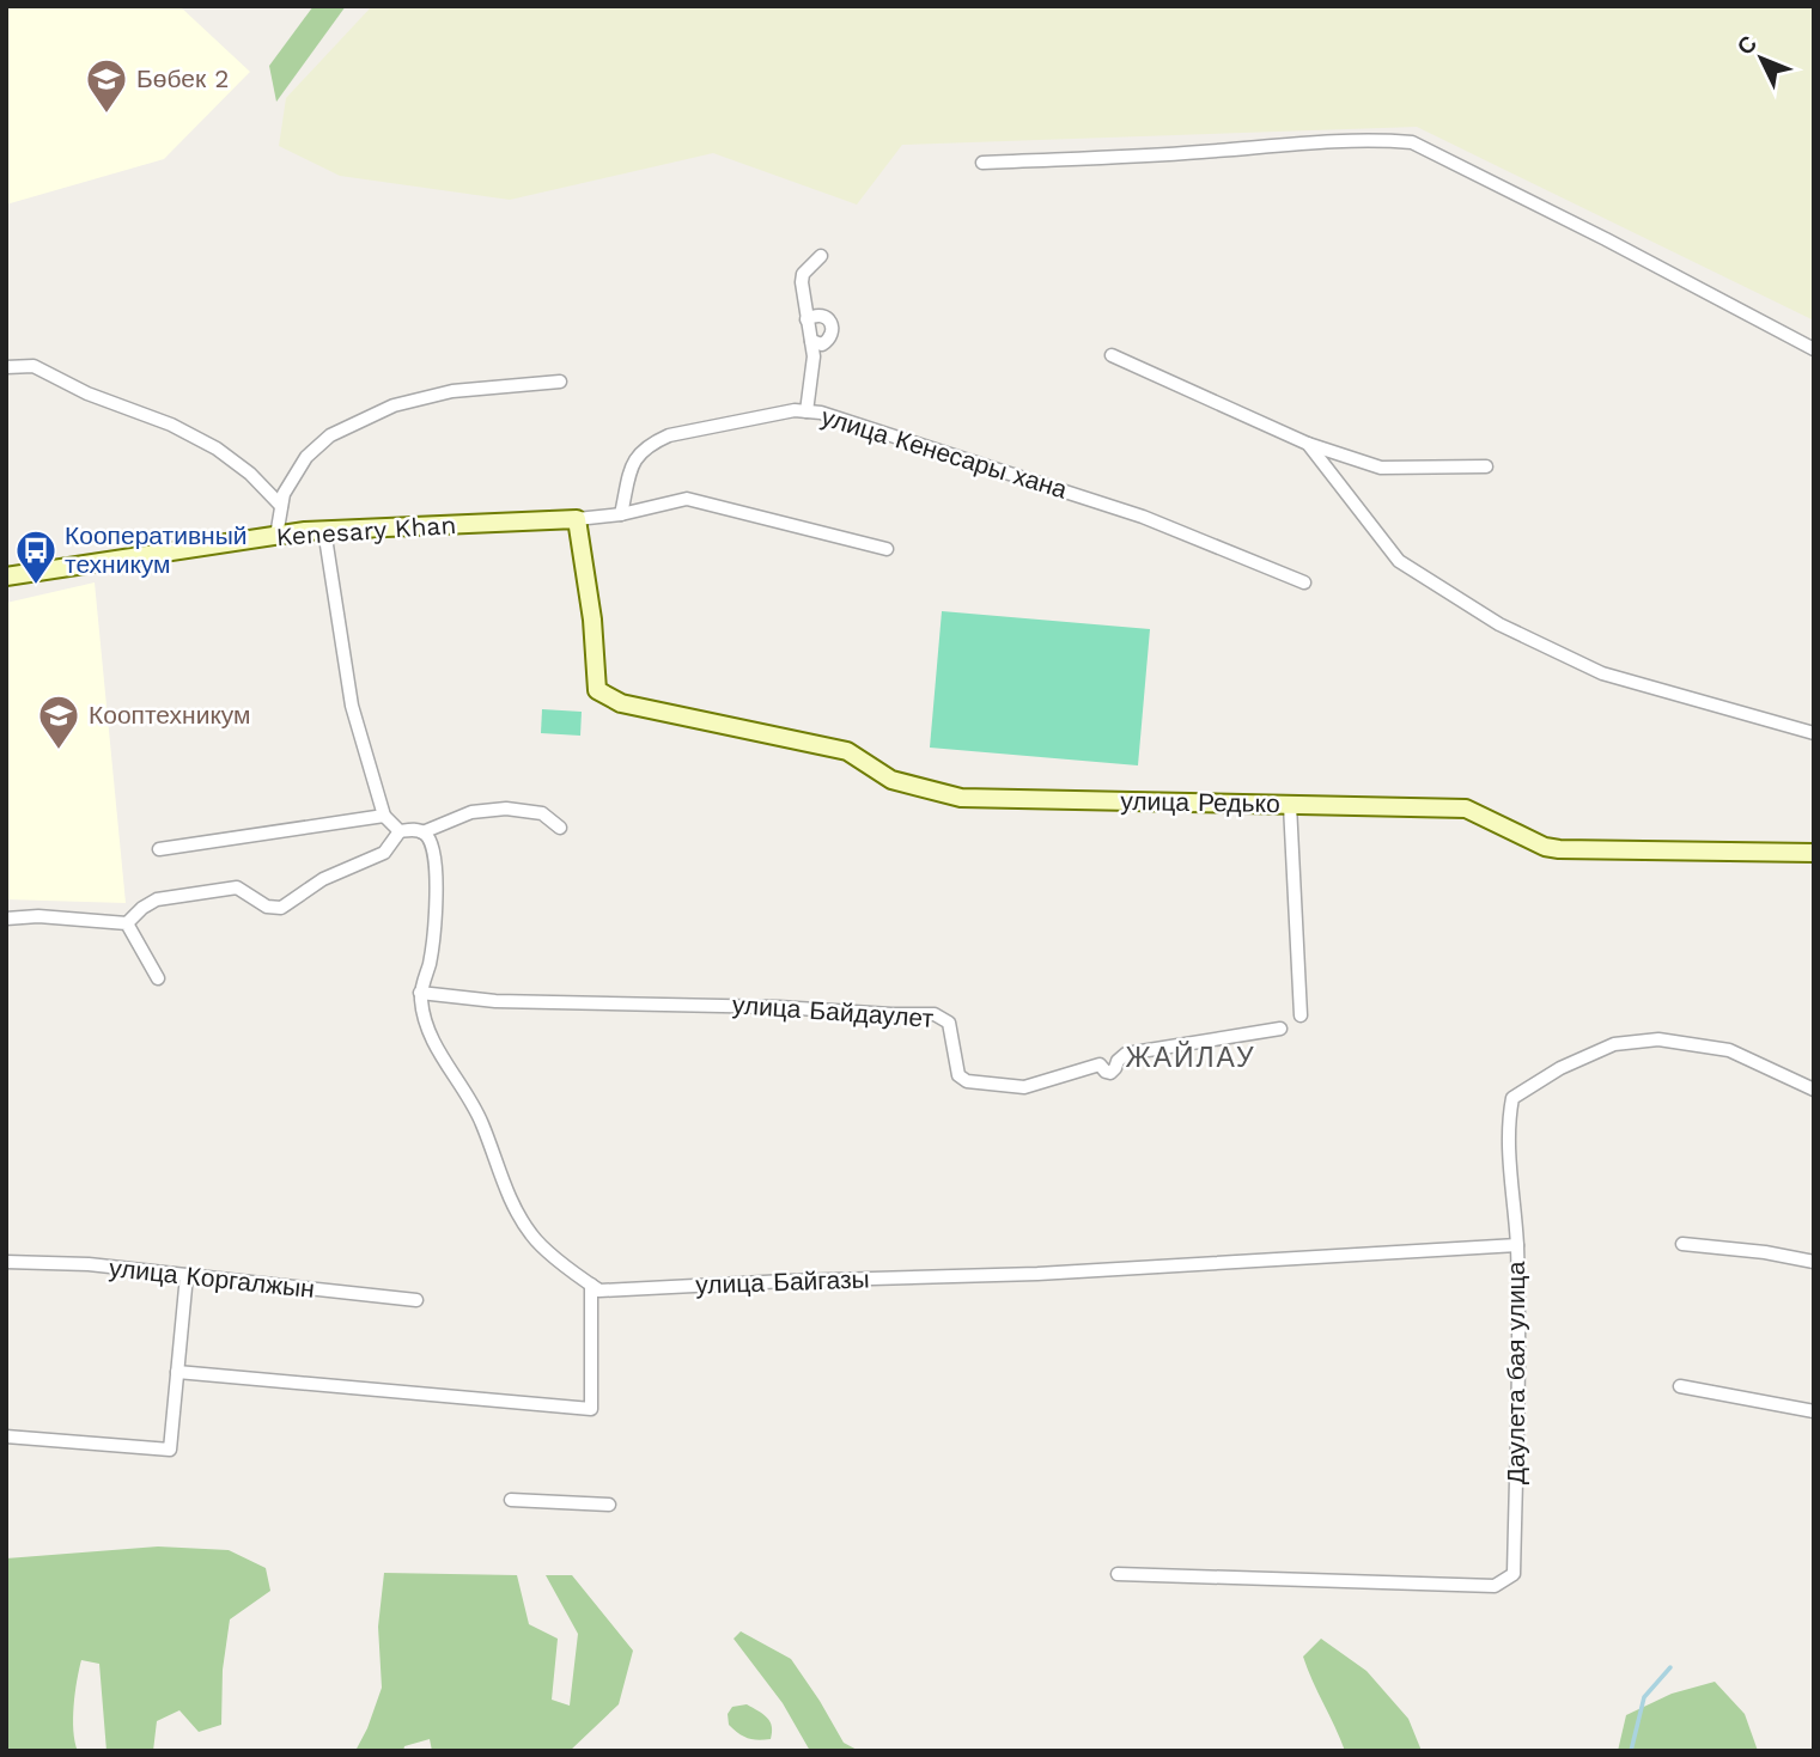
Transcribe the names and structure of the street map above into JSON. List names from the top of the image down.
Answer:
{
  "streets": {
    "street": [
      "улица Кенесары хана",
      "Kenesary Khan",
      "улица Редько",
      "улица Байдаулет",
      "улица Коргалжын",
      "улица Байгазы",
      "Даулета бая улица"
    ]
  },
  "crossings": [
    ["Kenesary Khan", "улица Редько"],
    ["улица Байгазы", "Даулета бая улица"]
  ],
  "districts": ["ЖАЙЛАУ"],
  "places": {
    "school or university": ["Бөбек 2", "Кооптехникум"],
    "bus stop": ["Кооперативный техникум"]
  },
  "north": "top left"
}
